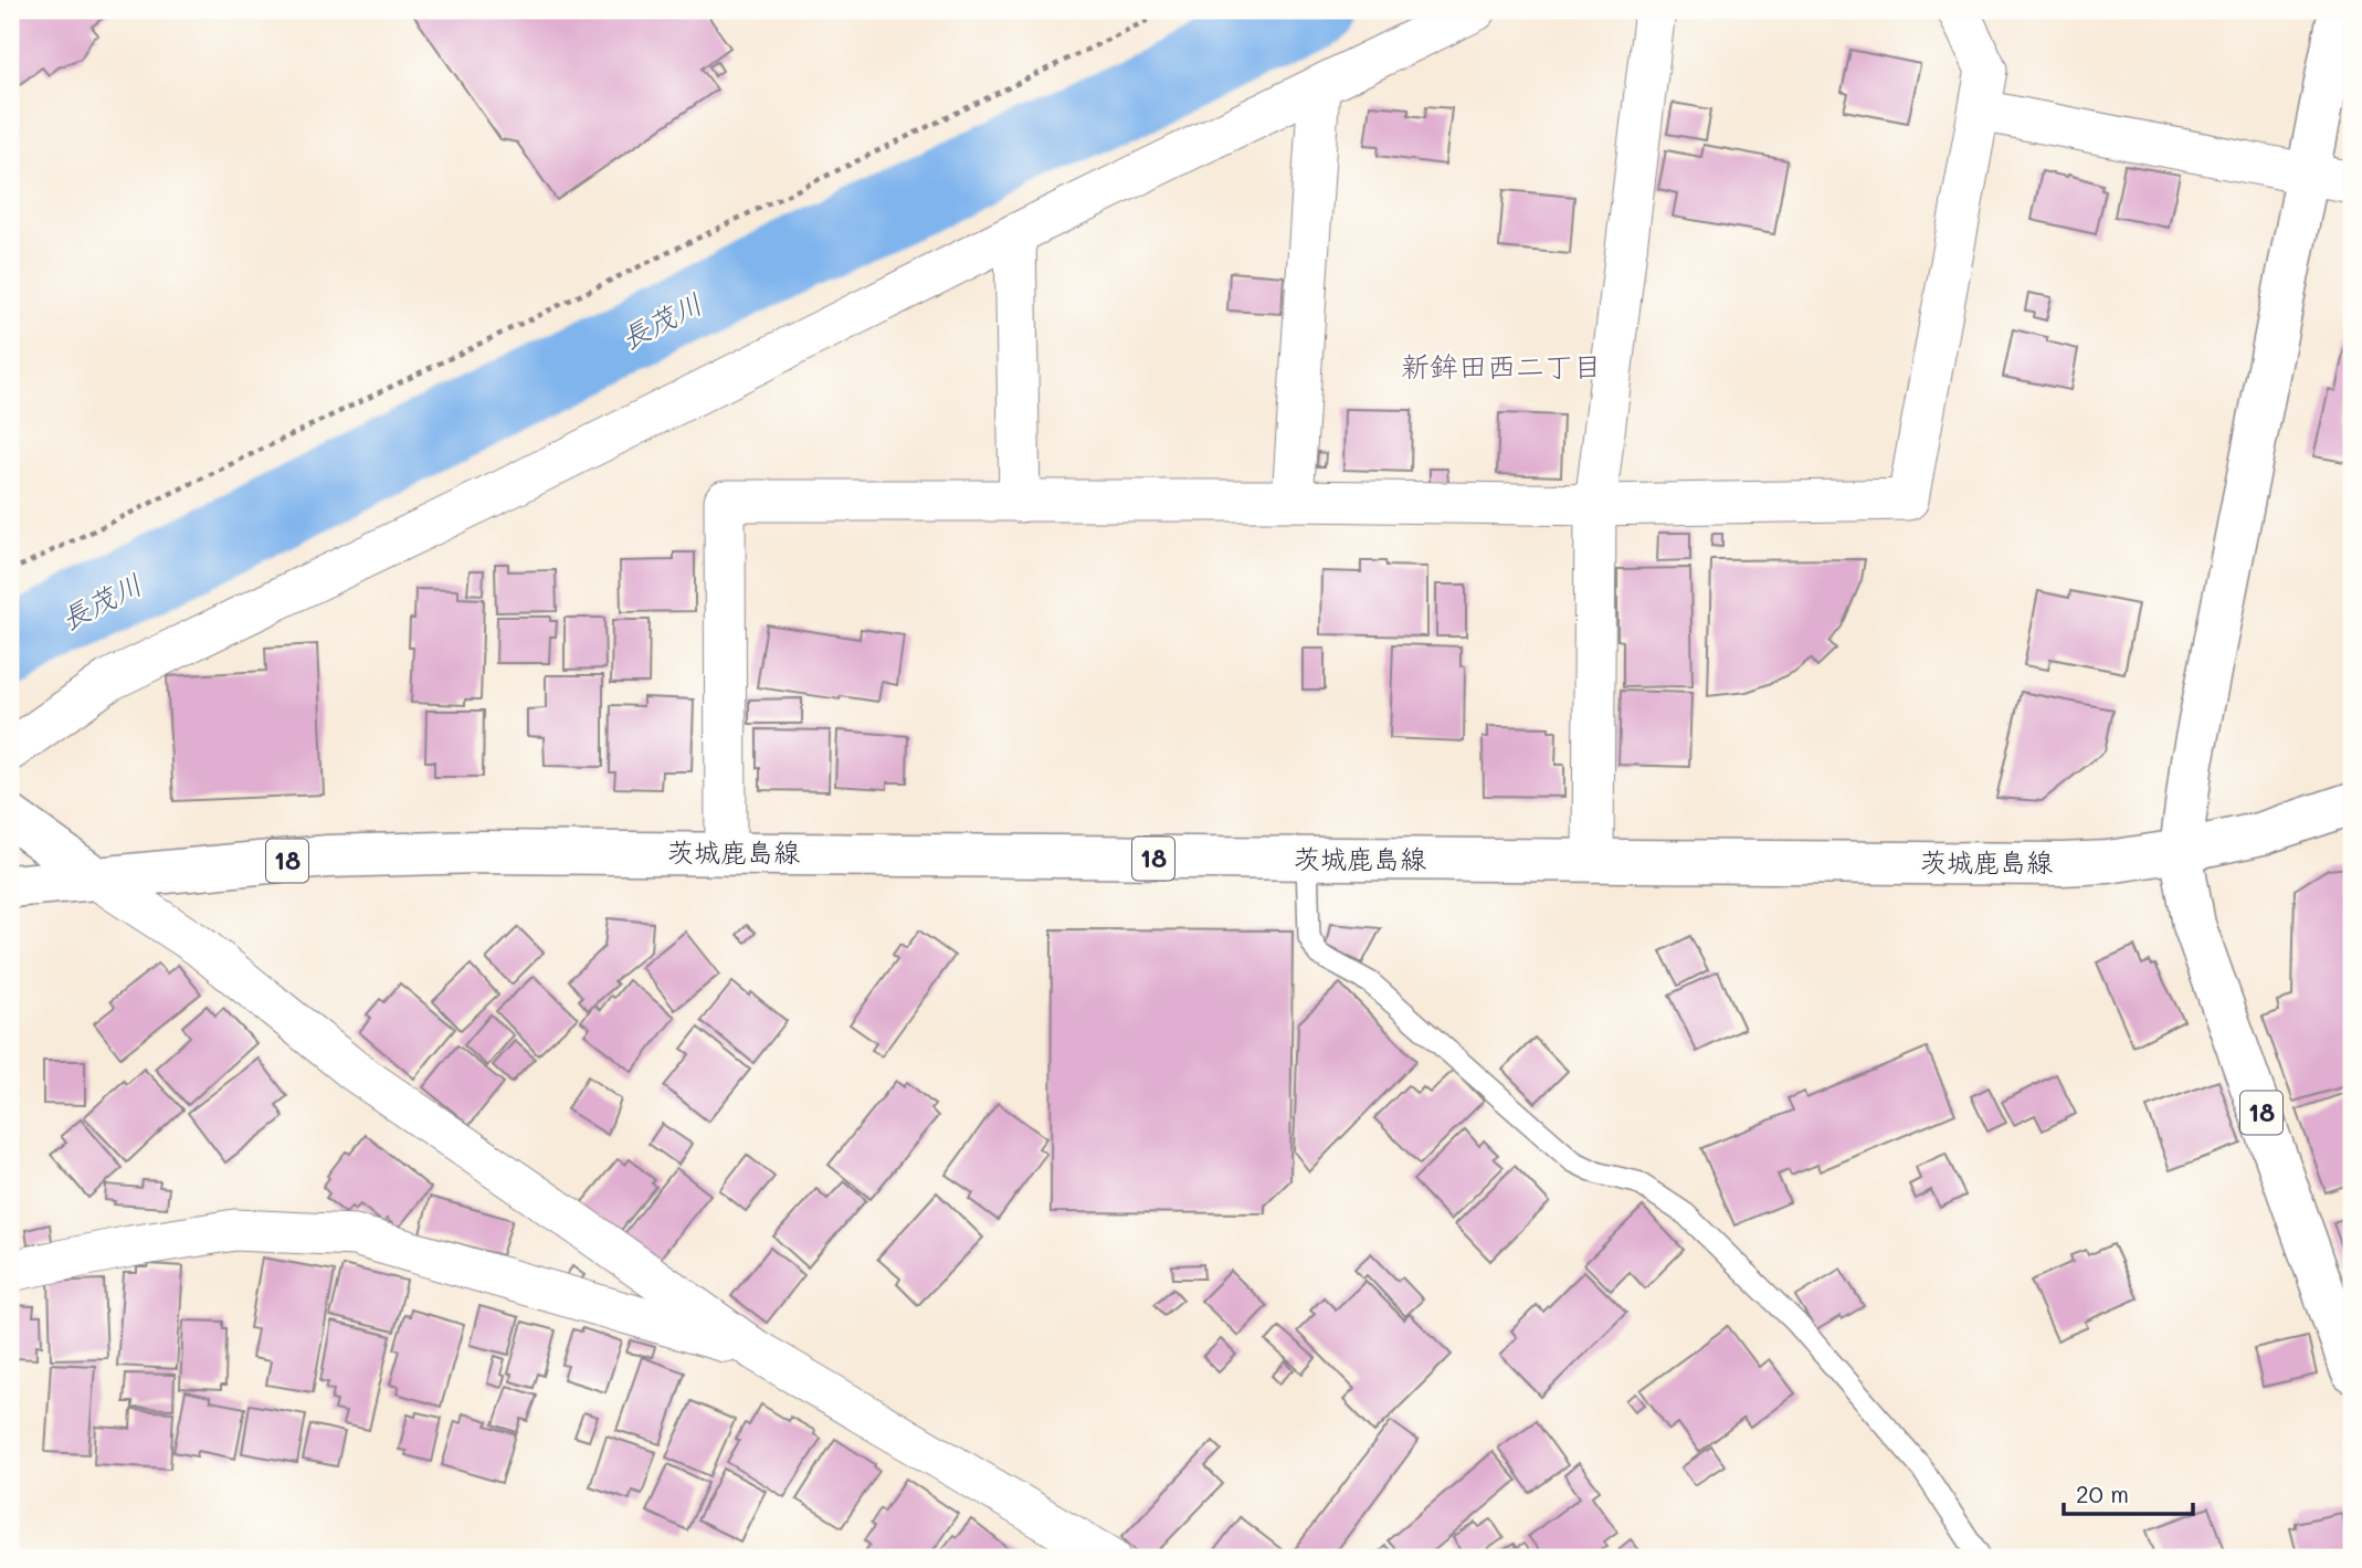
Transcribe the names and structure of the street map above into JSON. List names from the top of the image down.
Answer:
{
  "streets": {
    "main road": ["茨城鹿島線", "18"]
  },
  "crossings": [
    ["茨城鹿島線", "18"]
  ],
  "districts": ["新鉾田西二丁目"],
  "water": ["長茂川"],
  "scale_bar": "20 m"
}
